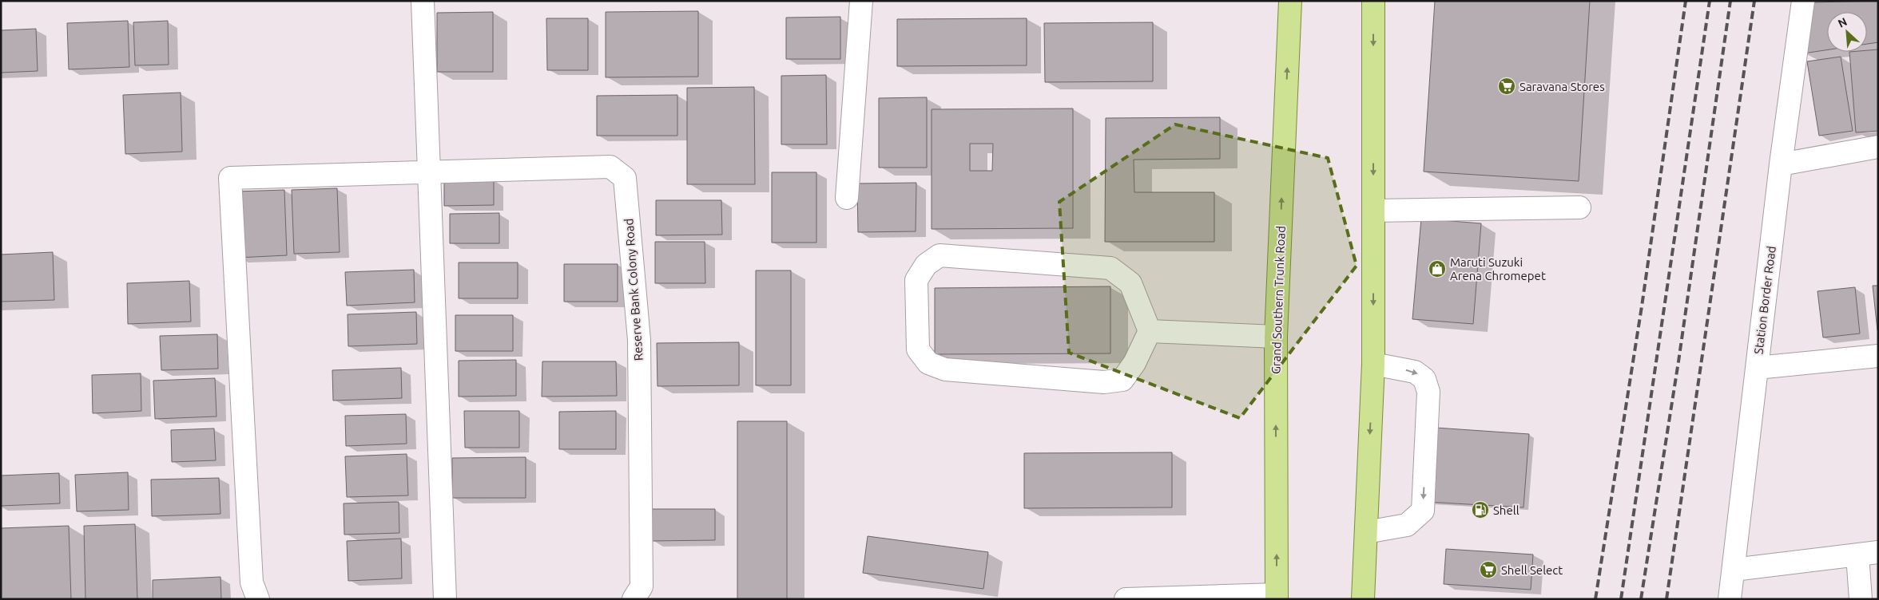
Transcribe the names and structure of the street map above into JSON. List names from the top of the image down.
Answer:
{
  "streets": {
    "main road": ["Grand Southern Trunk Road"],
    "street": ["Reserve Bank Colony Road", "Station Border Road"]
  },
  "places": {
    "supermarket": ["Saravana Stores", "Shell Select"],
    "shop": ["Maruti Suzuki Arena Chromepet"],
    "fuel station": ["Shell"]
  },
  "north": "top left"
}
